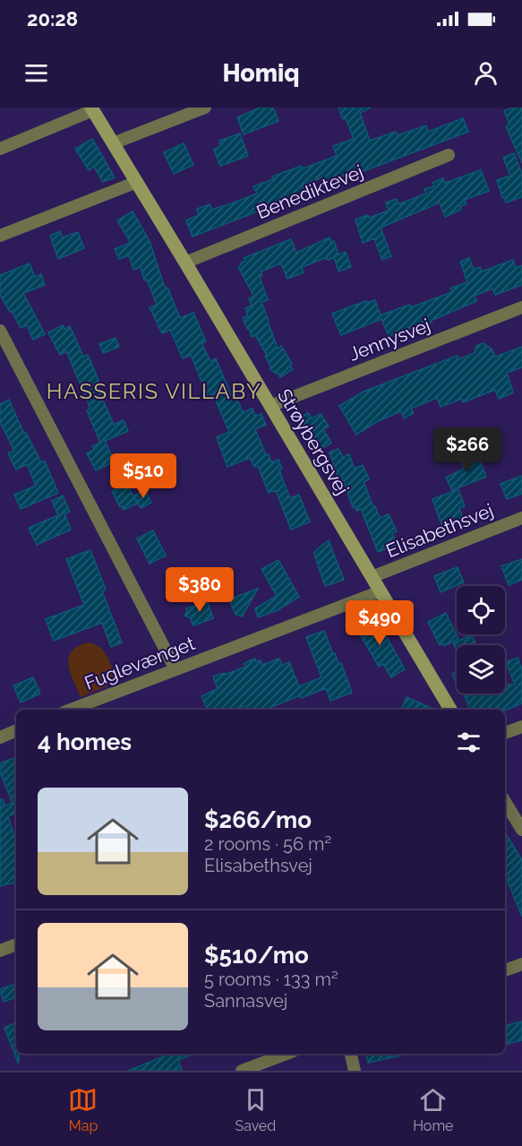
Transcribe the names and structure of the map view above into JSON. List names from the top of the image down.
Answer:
{
  "streets": {
    "street": [
      "Benediktevej",
      "Jennysvej",
      "Strøybergsvej",
      "Elisabethsvej",
      "Fuglevænget"
    ]
  },
  "crossings": [
    ["Benediktevej", "Strøybergsvej"],
    ["Jennysvej", "Strøybergsvej"],
    ["Strøybergsvej", "Elisabethsvej"],
    ["Strøybergsvej", "Fuglevænget"]
  ],
  "districts": ["HASSERIS VILLABY"],
  "page": {
    "status": "20:28",
    "header": "Homiq",
    "price": [
      "$266",
      "$510",
      "$380",
      "$490"
    ],
    "heading": "4 homes",
    "list": [
      {
        "name": "$266/mo",
        "note": "2 rooms · 56 m² · Elisabethsvej"
      },
      {
        "name": "$510/mo",
        "note": "5 rooms · 133 m² · Sannasvej"
      }
    ],
    "tabs": ["Map", "Saved", "Home"]
  }
}
